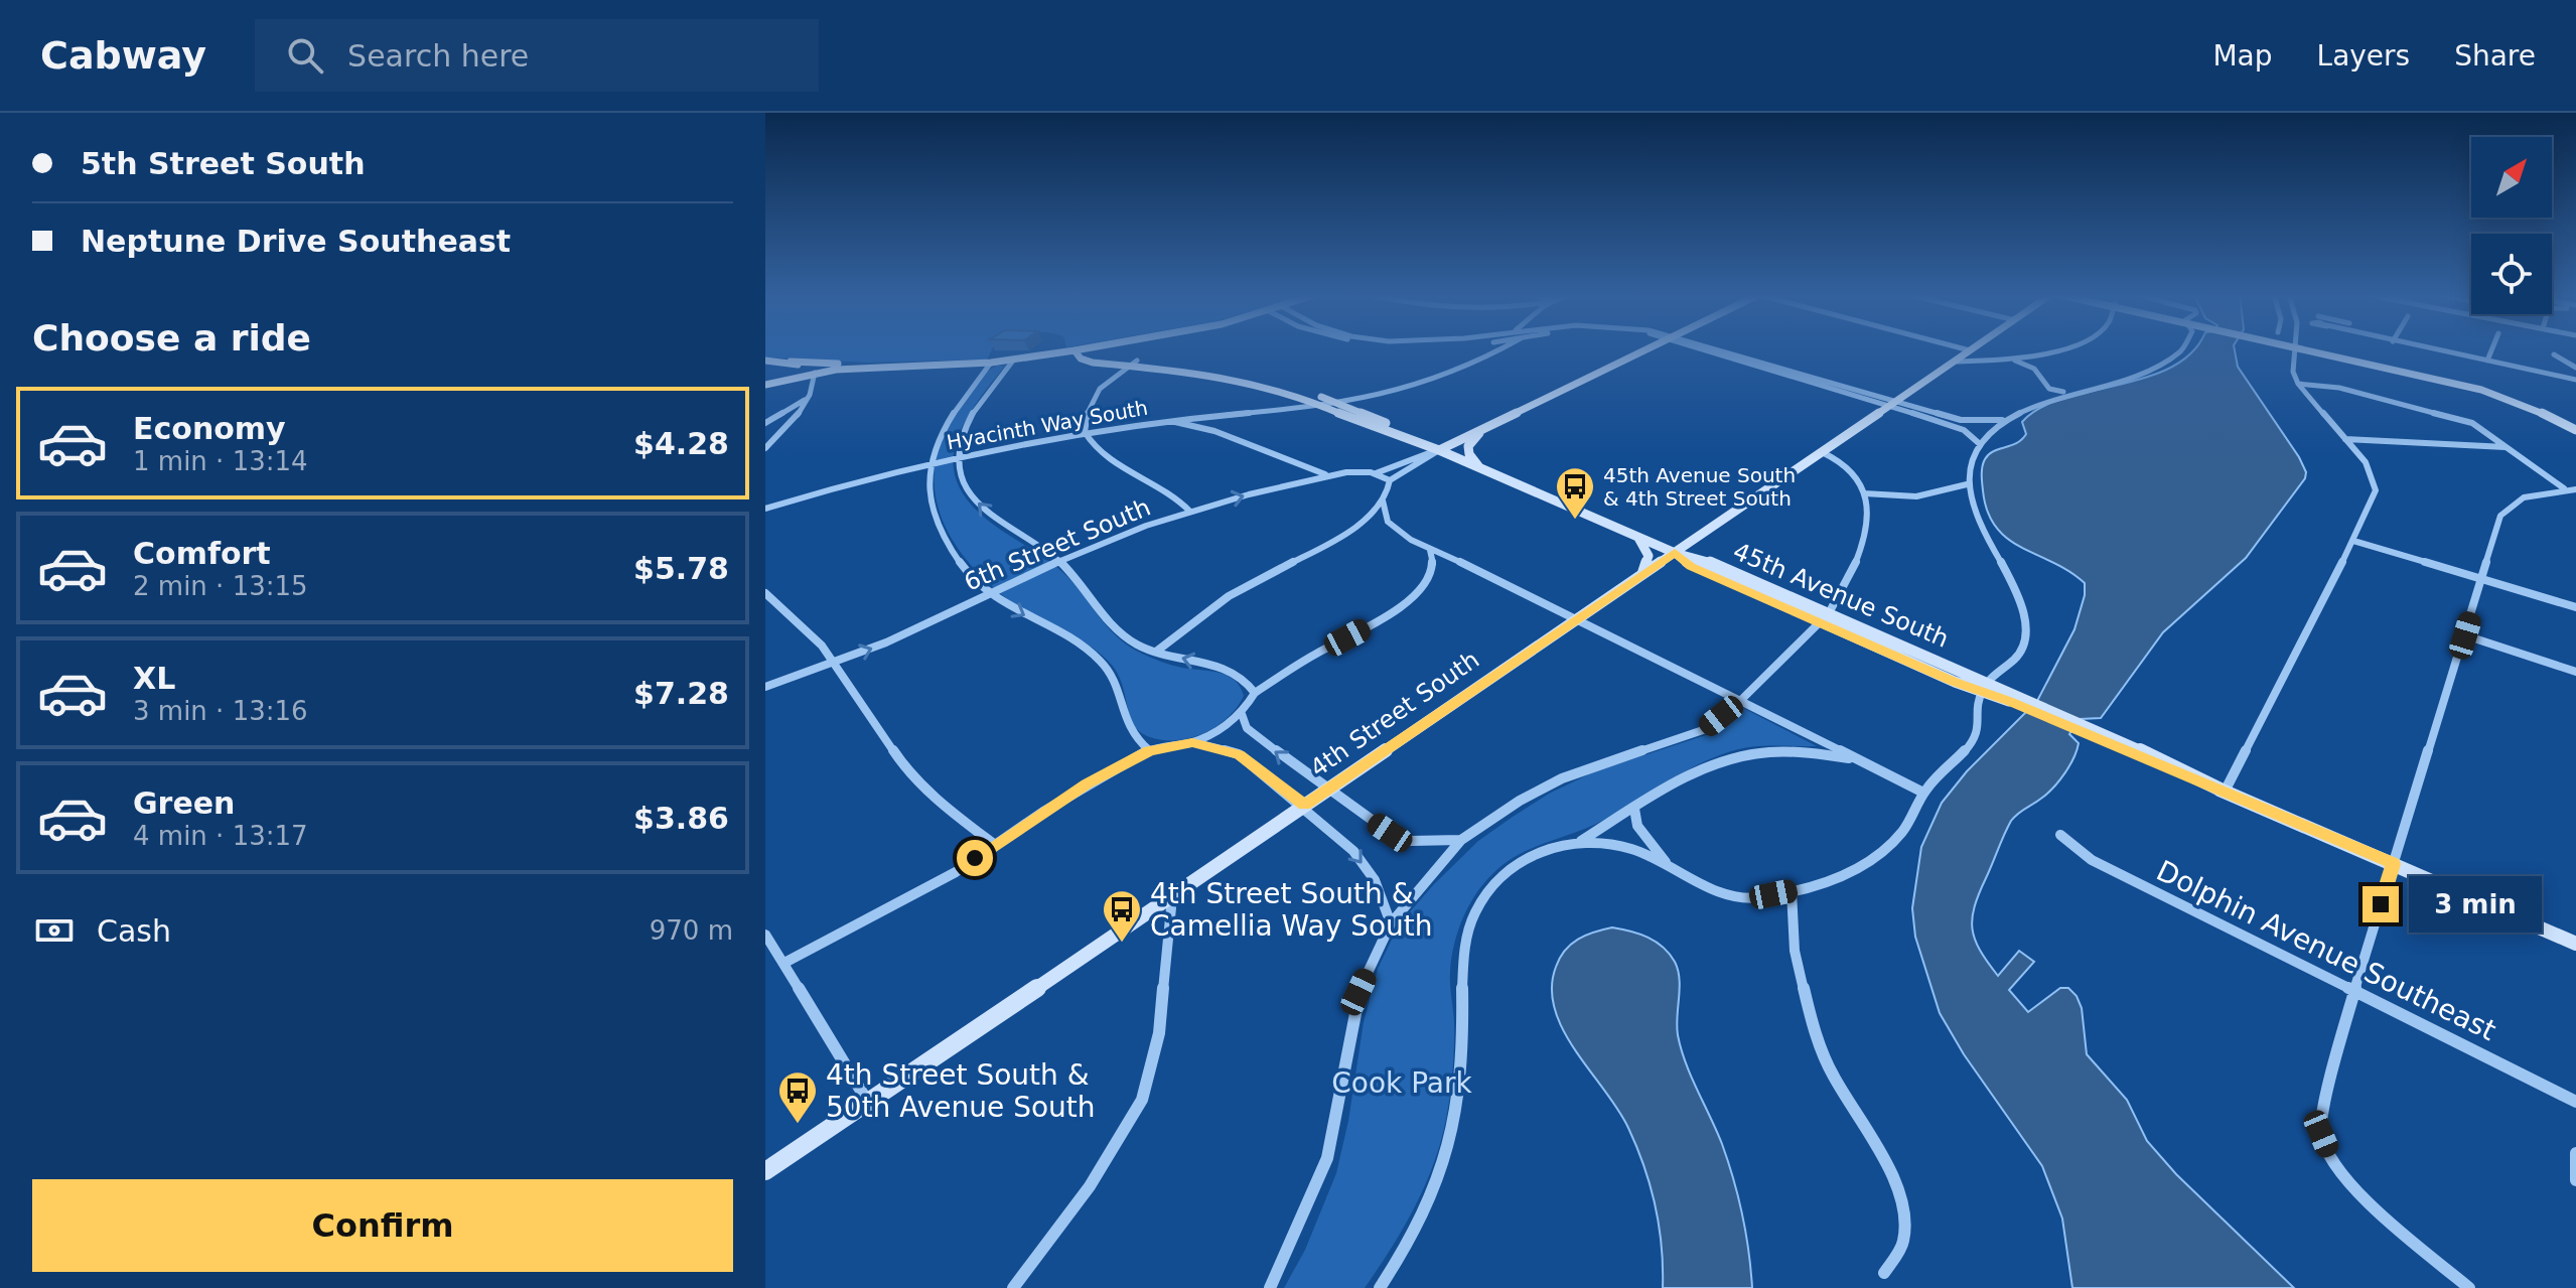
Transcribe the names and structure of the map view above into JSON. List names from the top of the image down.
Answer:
{
  "streets": {
    "street": [
      "Hyacinth Way South",
      "6th Street South",
      "45th Avenue South",
      "4th Street South",
      "Dolphin Avenue Southeast"
    ]
  },
  "crossings": [
    ["Hyacinth Way South", "45th Avenue South"],
    ["6th Street South", "45th Avenue South"],
    ["45th Avenue South", "4th Street South"]
  ],
  "parks": ["Cook Park"],
  "places": {
    "bus stop": ["45th Avenue South & 4th Street South", "4th Street South & Camellia Way South", "4th Street South & 50th Avenue South"]
  },
  "north": "top right",
  "page": {
    "header": "Cabway",
    "search": "Search here",
    "nav": ["Map", "Layers", "Share"],
    "banner": ["5th Street South", "Neptune Drive Southeast"],
    "heading": "Choose a ride",
    "list": [
      {
        "name": "Economy",
        "note": "1 min · 13:14",
        "value": "$4.28"
      },
      {
        "name": "Comfort",
        "note": "2 min · 13:15",
        "value": "$5.78"
      },
      {
        "name": "XL",
        "note": "3 min · 13:16",
        "value": "$7.28"
      },
      {
        "name": "Green",
        "note": "4 min · 13:17",
        "value": "$3.86"
      }
    ],
    "bubble": "3 min",
    "pay": ["Cash", "970 m"],
    "buttons": "Confirm"
  }
}
